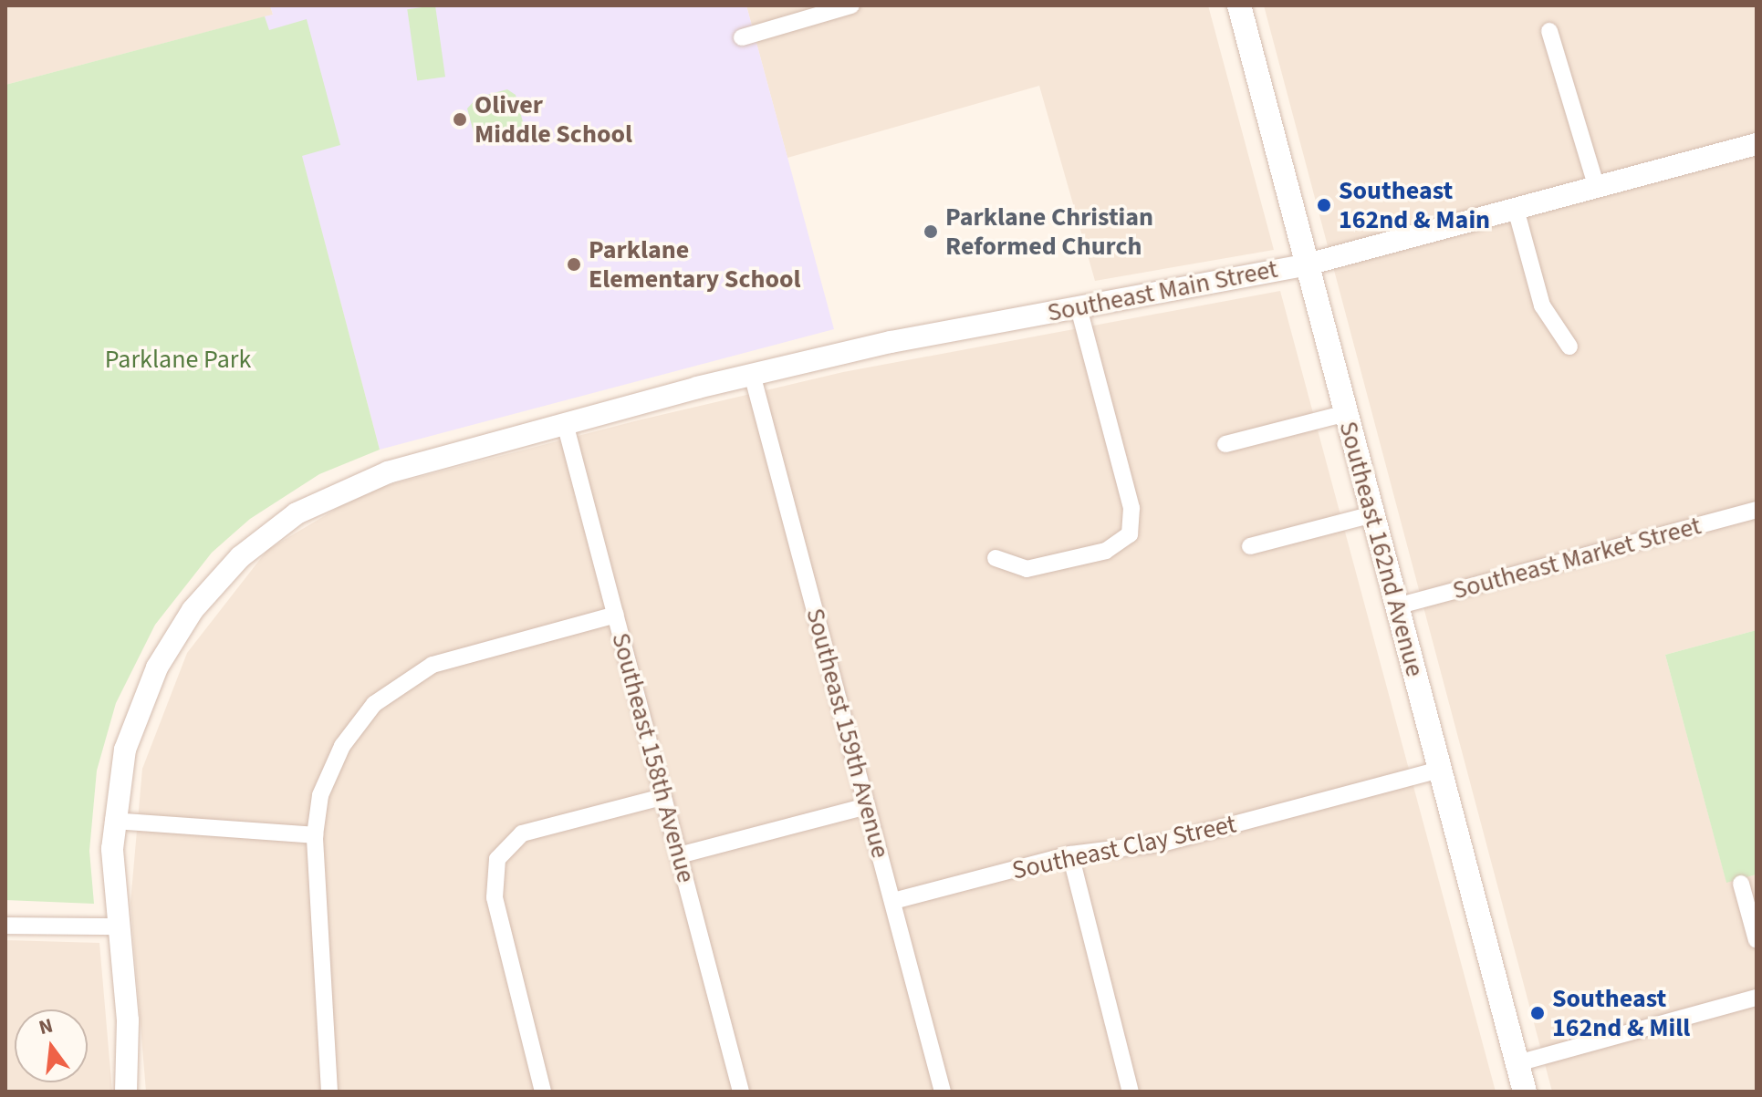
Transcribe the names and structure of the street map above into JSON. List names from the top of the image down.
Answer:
{
  "streets": {
    "main road": ["Southeast 162nd Avenue"],
    "street": [
      "Southeast Main Street",
      "Southeast Market Street",
      "Southeast 159th Avenue",
      "Southeast 158th Avenue",
      "Southeast Clay Street"
    ]
  },
  "crossings": [
    ["Southeast Main Street", "Southeast 162nd Avenue"],
    ["Southeast Main Street", "Southeast 159th Avenue"],
    ["Southeast Main Street", "Southeast 158th Avenue"],
    ["Southeast 162nd Avenue", "Southeast Market Street"],
    ["Southeast 162nd Avenue", "Southeast Clay Street"],
    ["Southeast 159th Avenue", "Southeast Clay Street"]
  ],
  "parks": ["Parklane Park"],
  "places": [
    "Oliver Middle School",
    "Southeast 162nd & Main",
    "Parklane Christian Reformed Church",
    "Parklane Elementary School",
    "Southeast 162nd & Mill"
  ],
  "north": "top"
}
